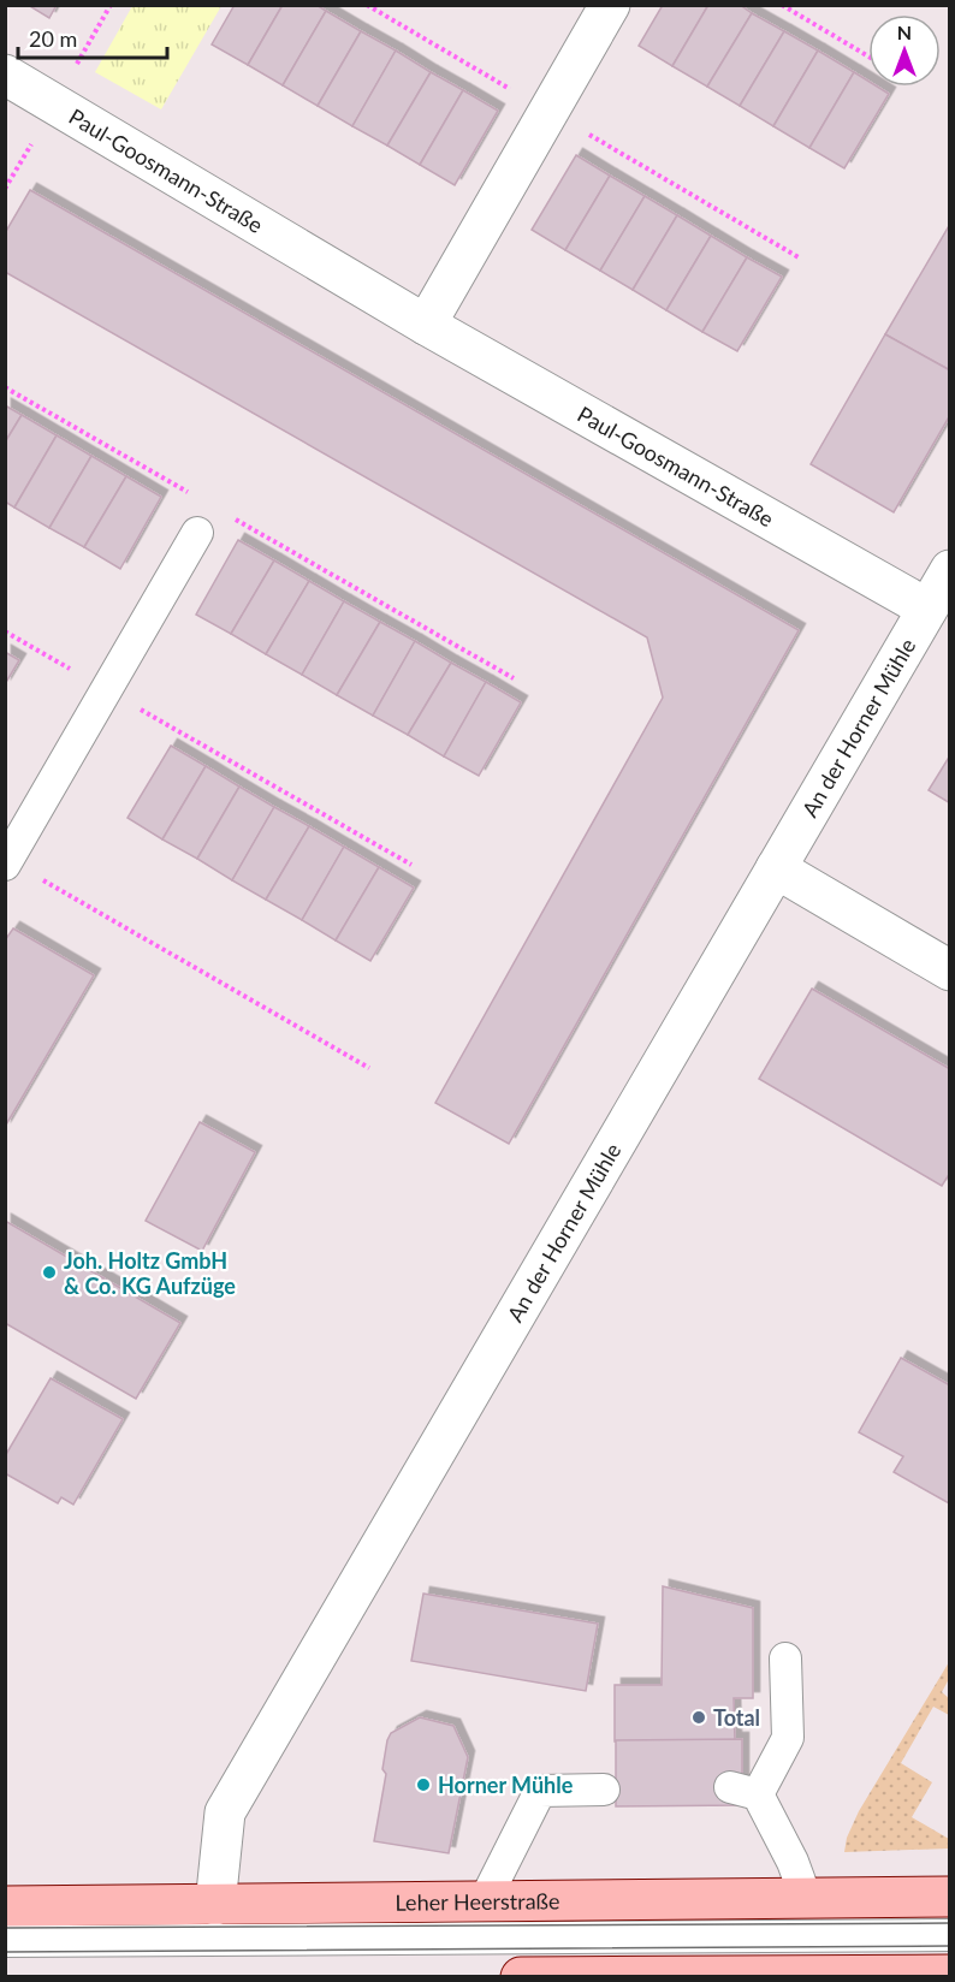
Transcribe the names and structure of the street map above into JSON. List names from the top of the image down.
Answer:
{
  "streets": {
    "main road": ["Leher Heerstraße"],
    "street": ["Paul-Goosmann-Straße", "An der Horner Mühle"]
  },
  "crossings": [
    ["Paul-Goosmann-Straße", "An der Horner Mühle"],
    ["An der Horner Mühle", "Leher Heerstraße"]
  ],
  "places": ["Joh. Holtz GmbH & Co. KG Aufzüge", "Total", "Horner Mühle"],
  "scale_bar": "20 m",
  "north": "top"
}
